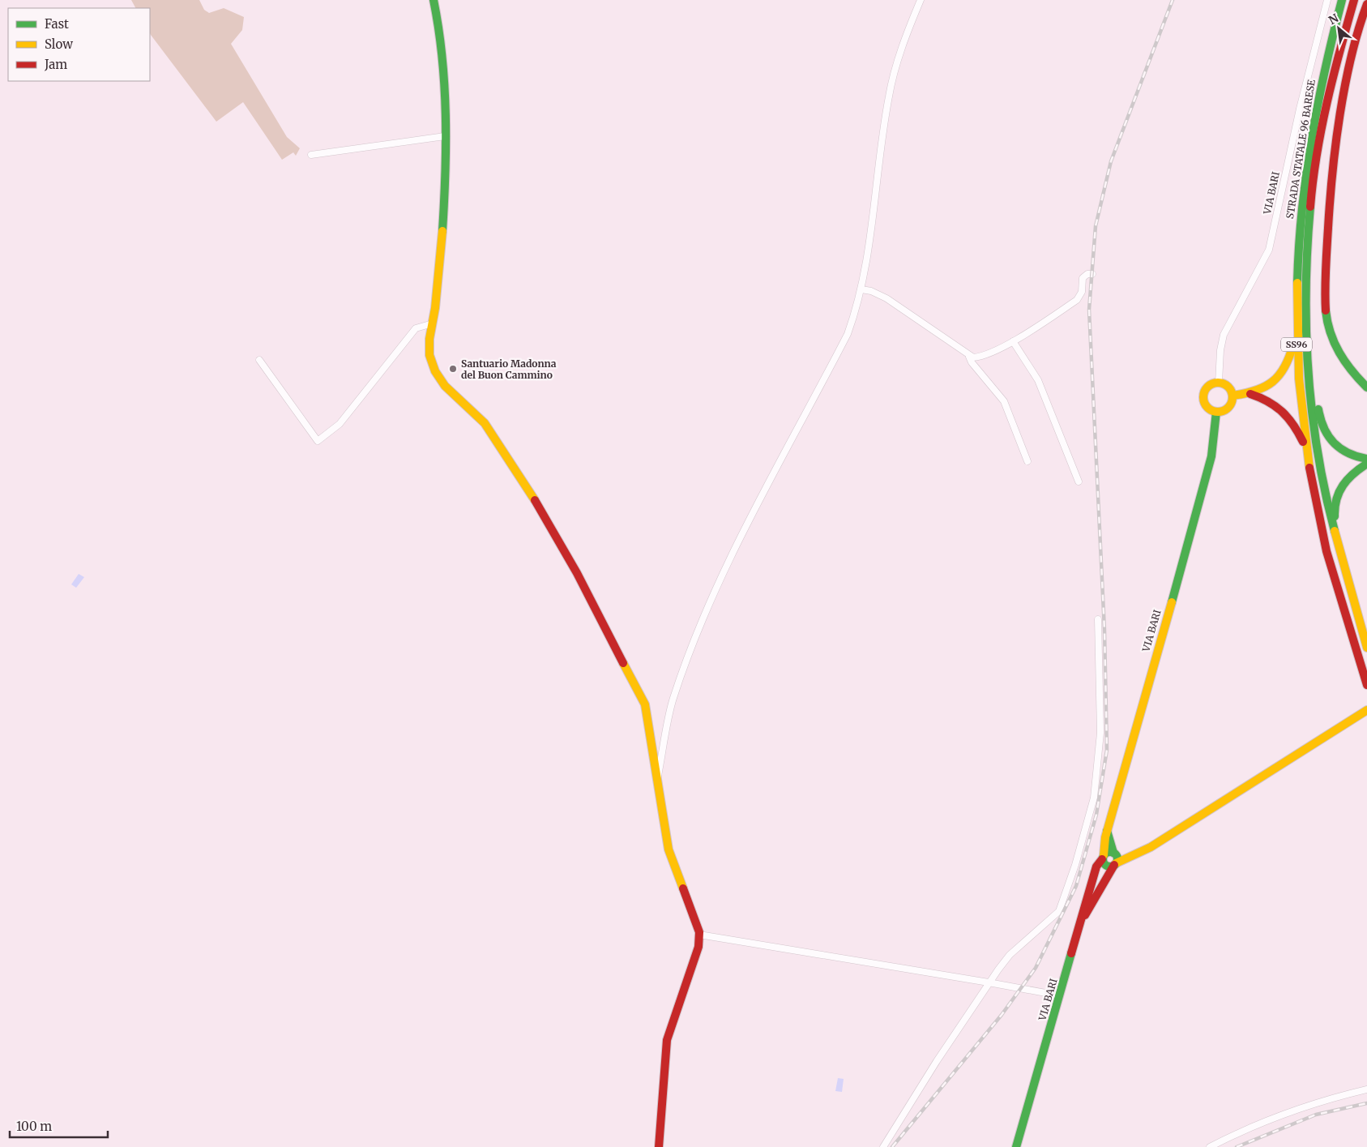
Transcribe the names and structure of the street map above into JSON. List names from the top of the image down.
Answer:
{
  "streets": {
    "main road": ["STRADA STATALE 96 BARESE", "VIA BARI", "SS96"]
  },
  "places": ["Santuario Madonna del Buon Cammino"],
  "legend": ["Fast", "Slow", "Jam"],
  "scale_bar": "100 m",
  "north": "top left"
}
